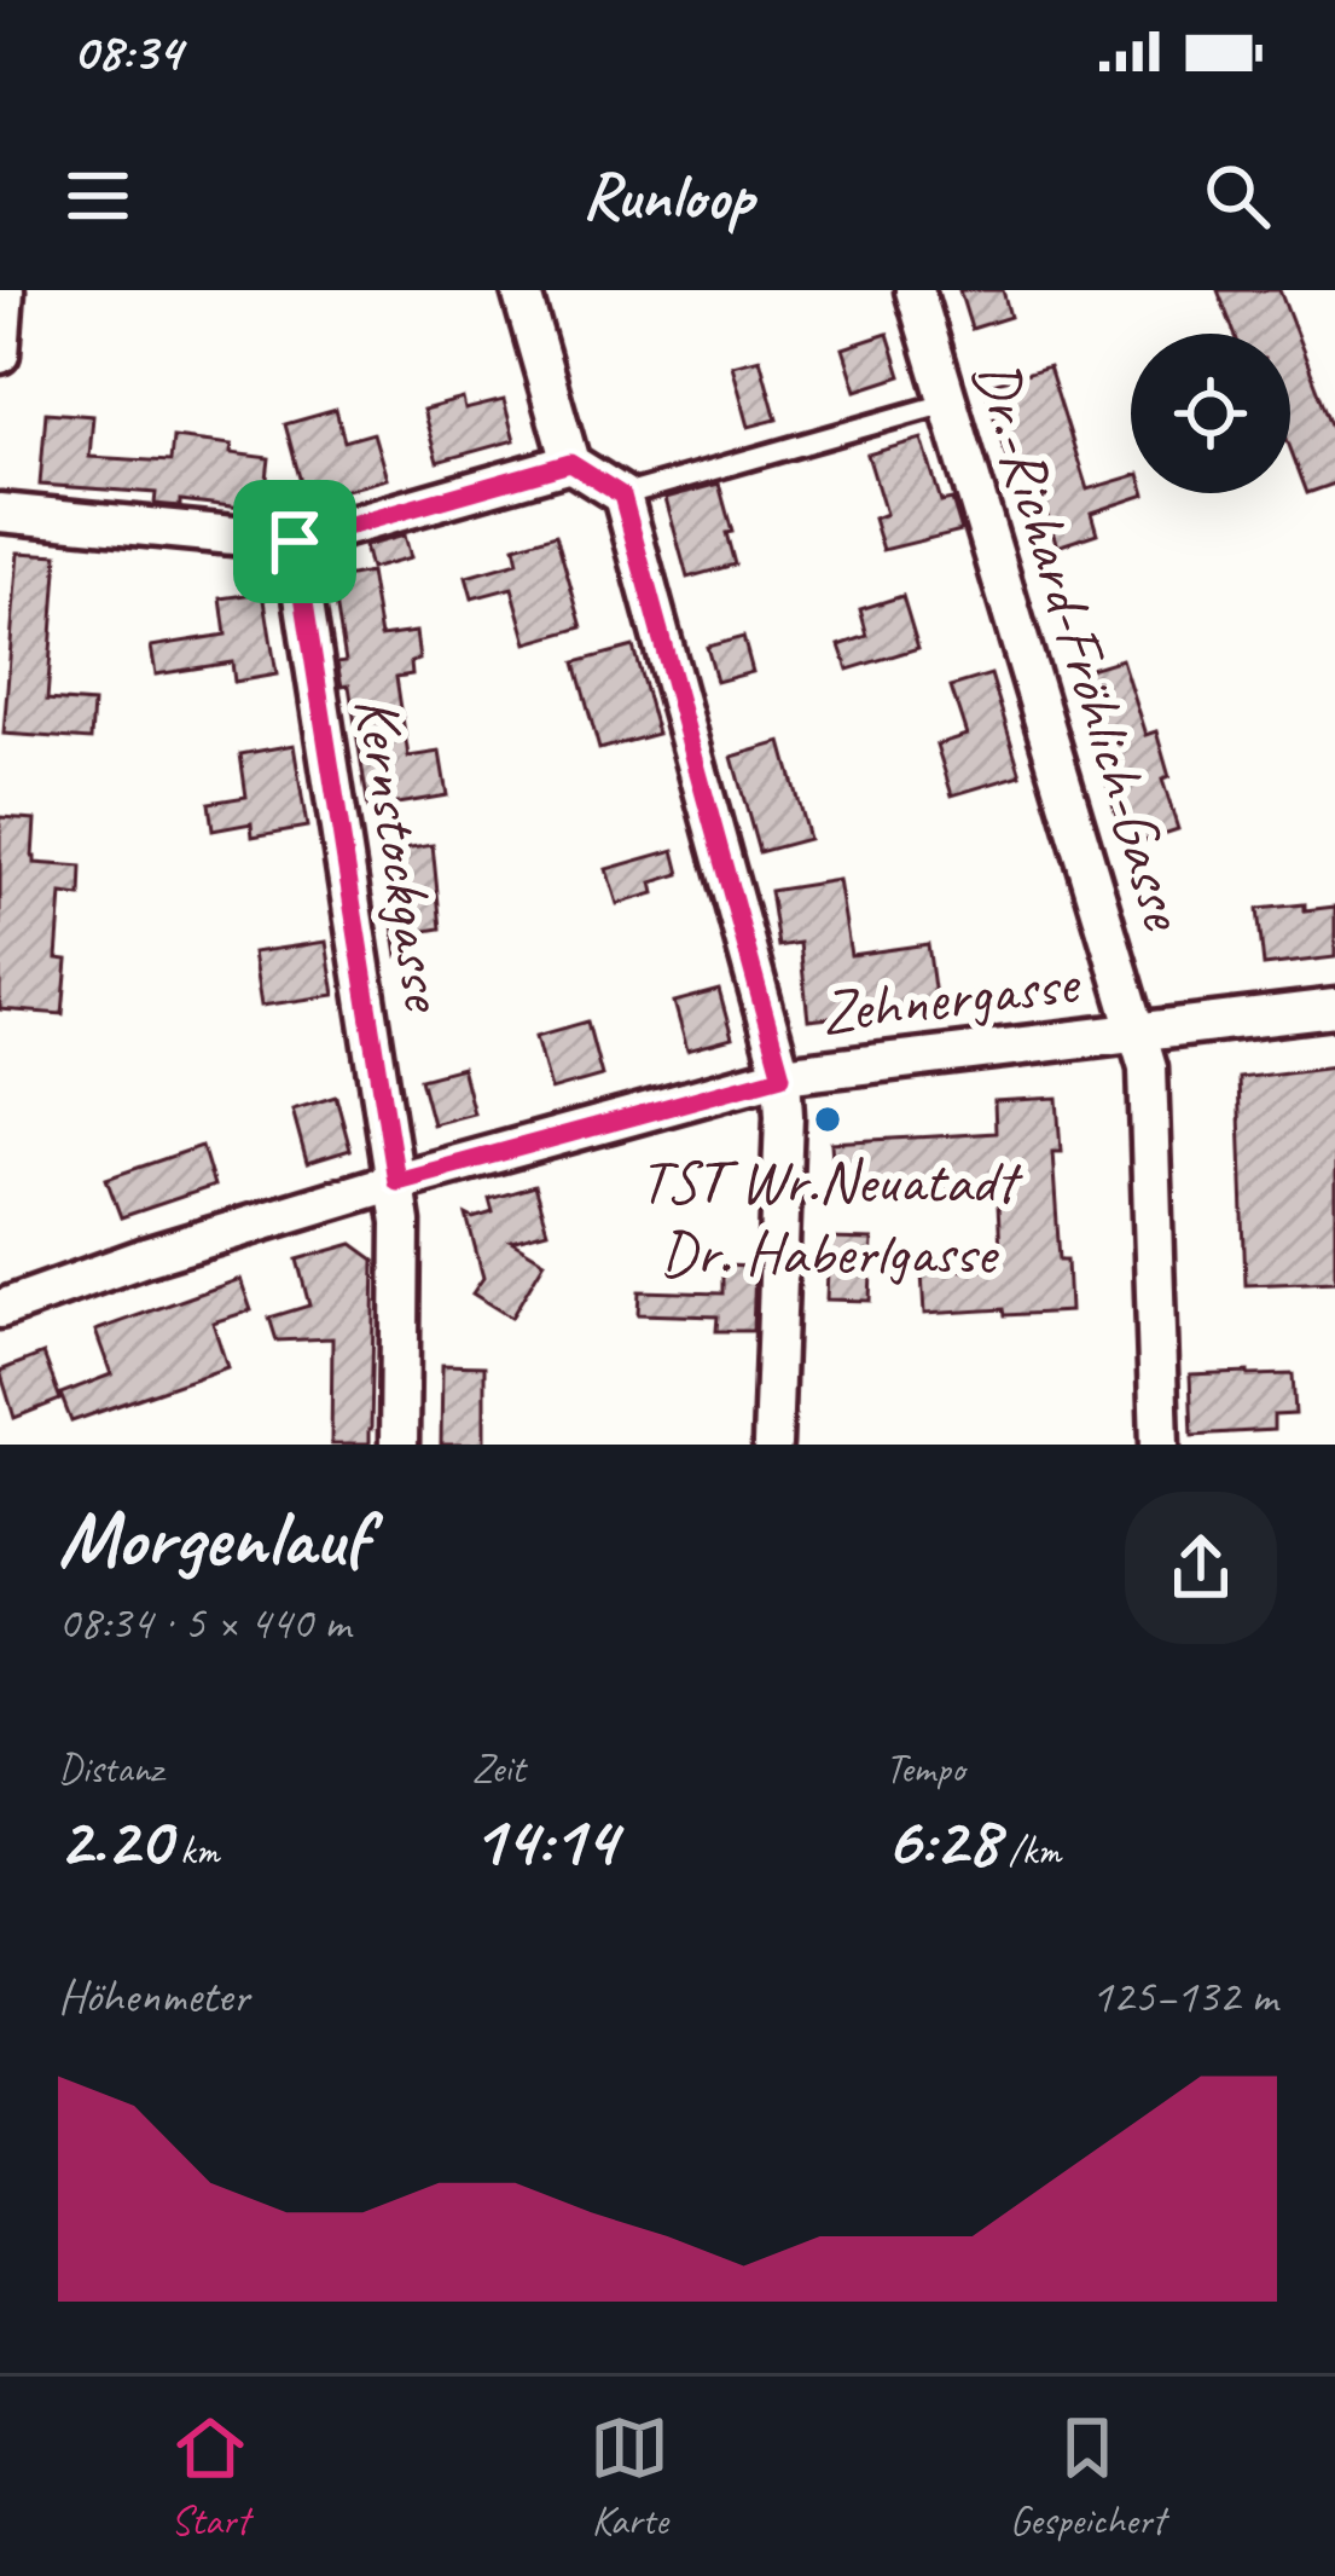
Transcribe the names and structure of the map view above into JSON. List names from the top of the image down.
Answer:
{
  "streets": {
    "street": ["Dr.-Richard-Fröhlich-Gasse", "Kernstockgasse", "Zehnergasse"]
  },
  "crossings": [
    ["Dr.-Richard-Fröhlich-Gasse", "Zehnergasse"],
    ["Kernstockgasse", "Zehnergasse"]
  ],
  "places": ["TST Wr.Neuatadt Dr. Haberlgasse"],
  "page": {
    "status": "08:34",
    "header": "Runloop",
    "heading": ["Morgenlauf", "08:34 · 5 × 440 m"],
    "stats": [
      ["Distanz", "2.20 km"],
      ["Zeit", "14:14"],
      ["Tempo", "6:28 /km"]
    ],
    "chart": ["Höhenmeter", "125–132 m"],
    "tabs": ["Start", "Karte", "Gespeichert"]
  }
}
